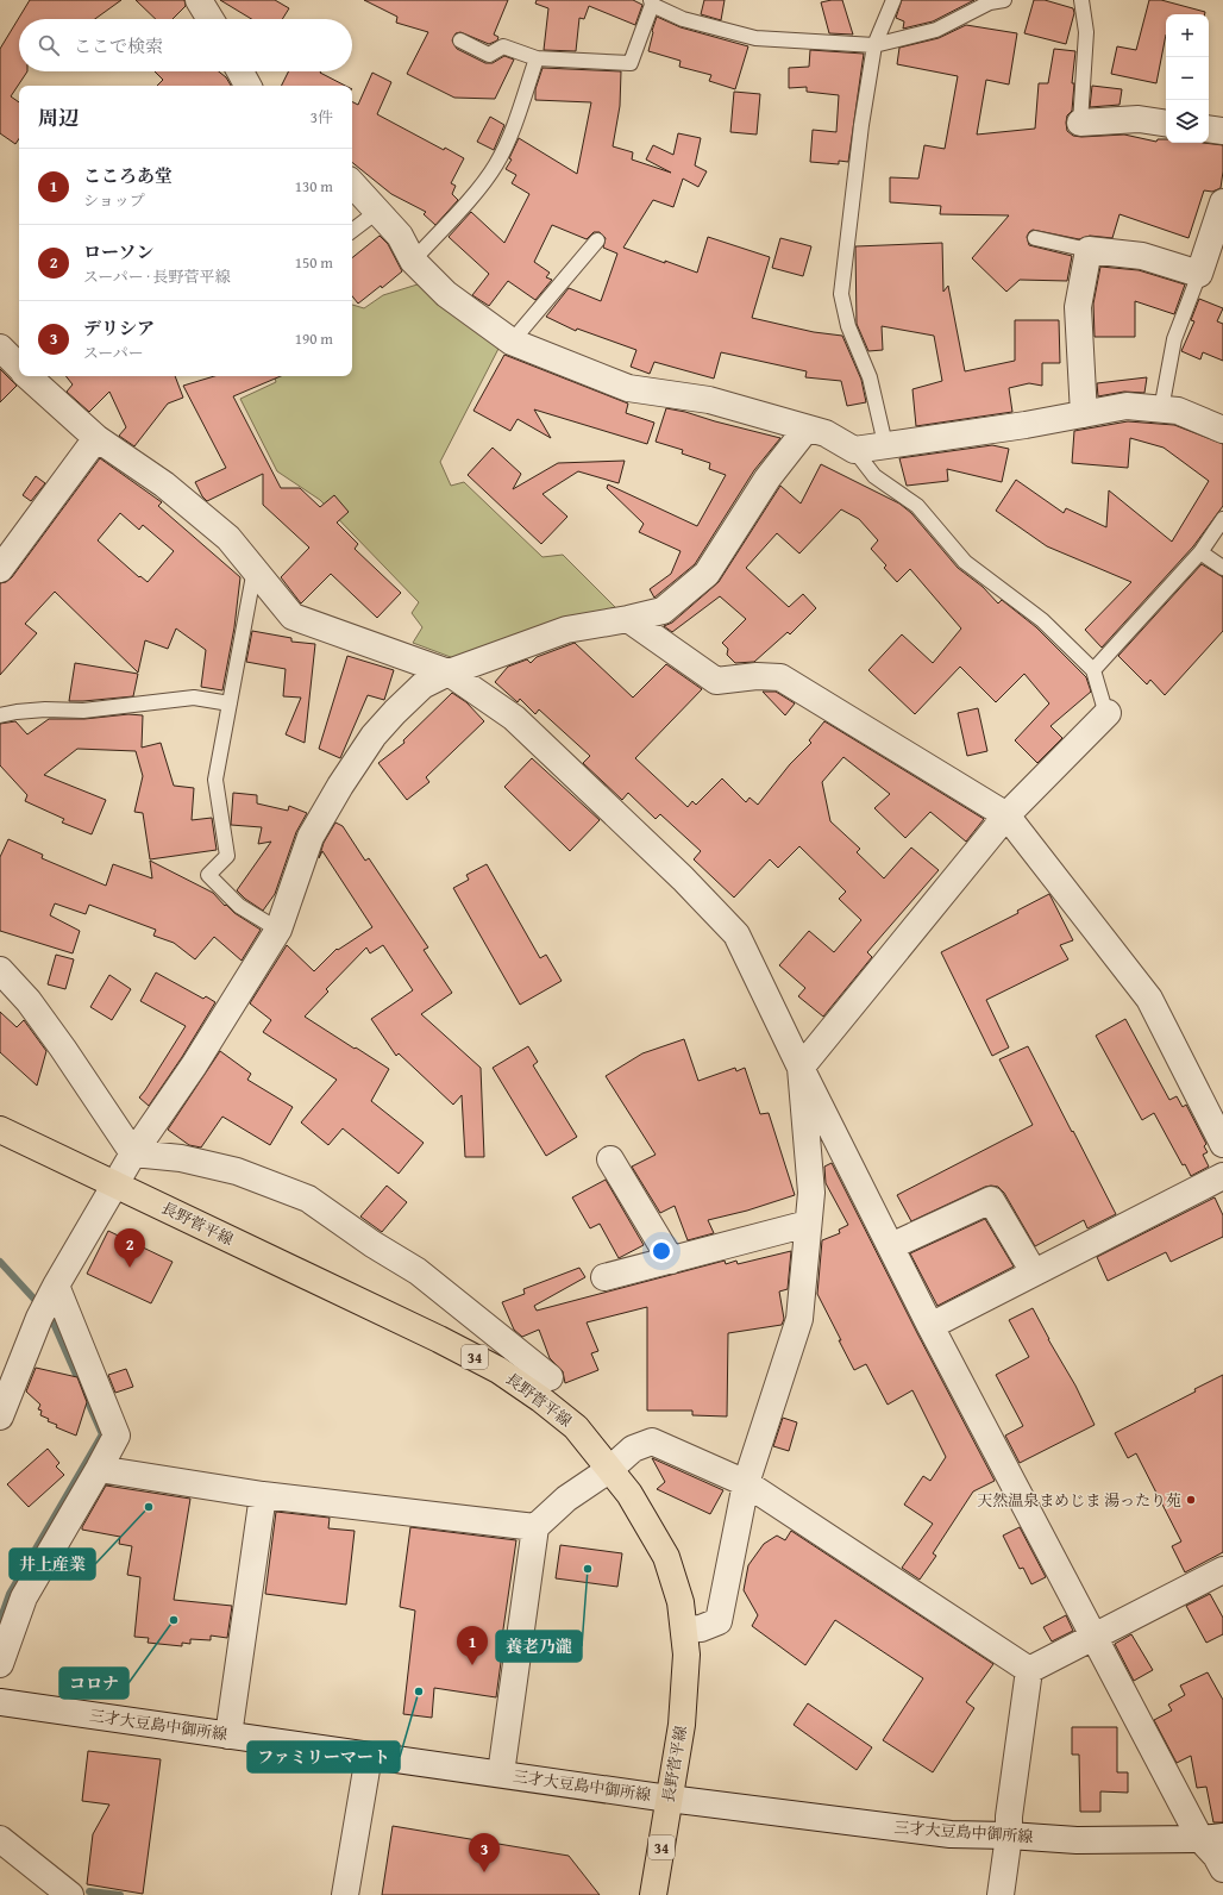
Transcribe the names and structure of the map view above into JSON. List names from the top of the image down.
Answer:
{
  "streets": {
    "main road": ["長野菅平線", "34"],
    "street": ["三才大豆島中御所線"]
  },
  "crossings": [
    ["長野菅平線", "三才大豆島中御所線"]
  ],
  "places": [
    "天然温泉まめじま 湯ったり苑",
    "井上産業",
    "養老乃瀧",
    "コロナ",
    "ファミリーマート"
  ],
  "page": {
    "map_buttons": ["+", "−"],
    "search": "ここで検索",
    "heading": ["周辺", "3件"],
    "list": [
      {
        "mark": "1",
        "name": "こころあ堂",
        "note": "ショップ",
        "value": "130 m"
      },
      {
        "mark": "2",
        "name": "ローソン",
        "note": "スーパー · 長野菅平線",
        "value": "150 m"
      },
      {
        "mark": "3",
        "name": "デリシア",
        "note": "スーパー",
        "value": "190 m"
      }
    ],
    "pins": ["2", "1", "3"]
  }
}
